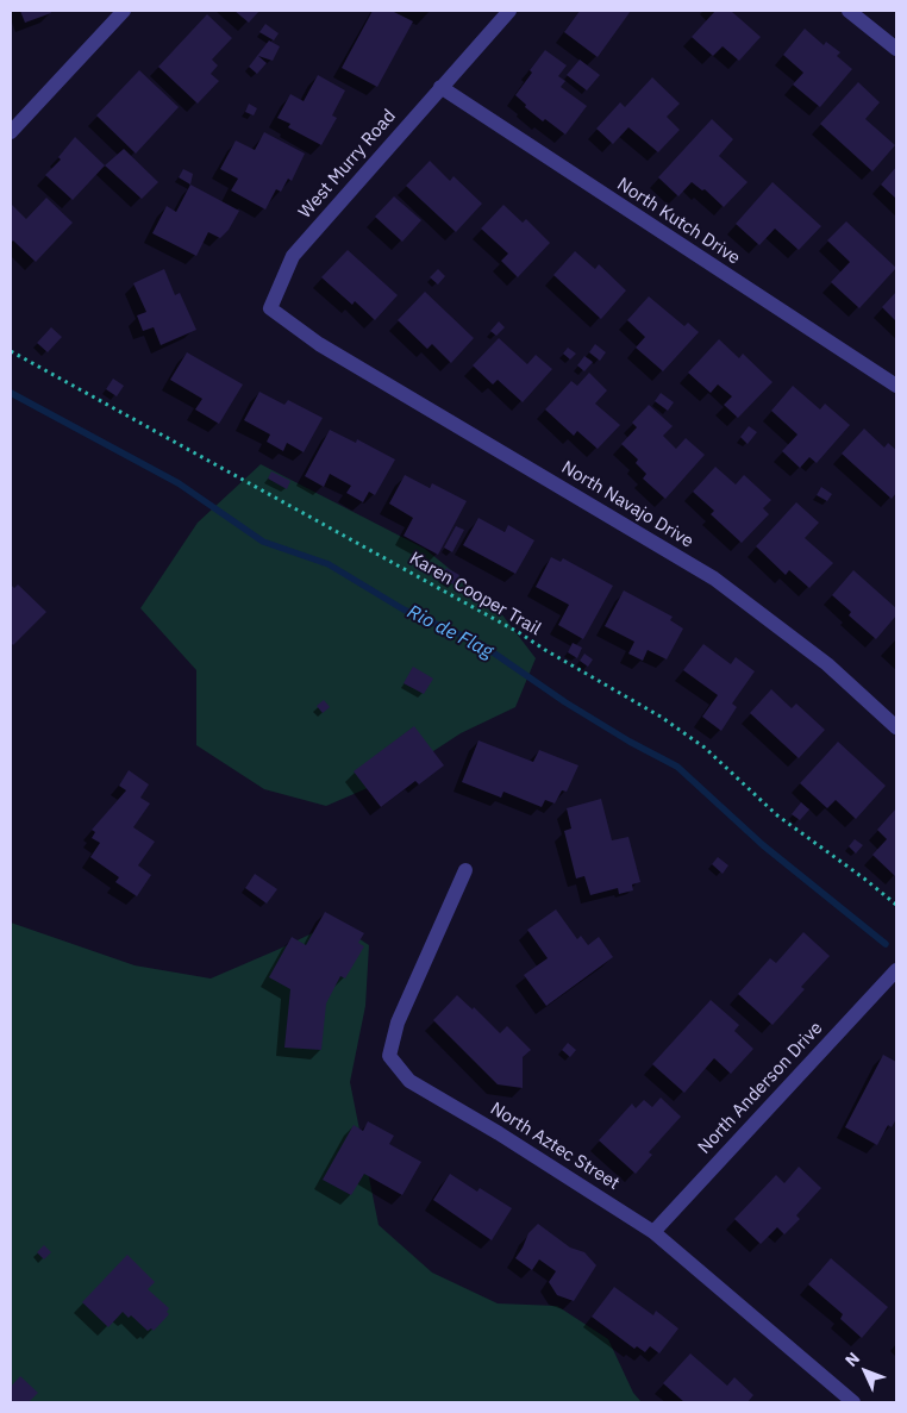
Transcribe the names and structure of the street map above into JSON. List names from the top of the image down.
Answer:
{
  "streets": {
    "street": [
      "West Murry Road",
      "North Kutch Drive",
      "North Navajo Drive",
      "North Anderson Drive",
      "North Aztec Street"
    ],
    "path": ["Karen Cooper Trail"]
  },
  "crossings": [
    ["West Murry Road", "North Kutch Drive"],
    ["West Murry Road", "North Navajo Drive"],
    ["North Anderson Drive", "North Aztec Street"]
  ],
  "water": ["Rio de Flag"],
  "north": "top left"
}
